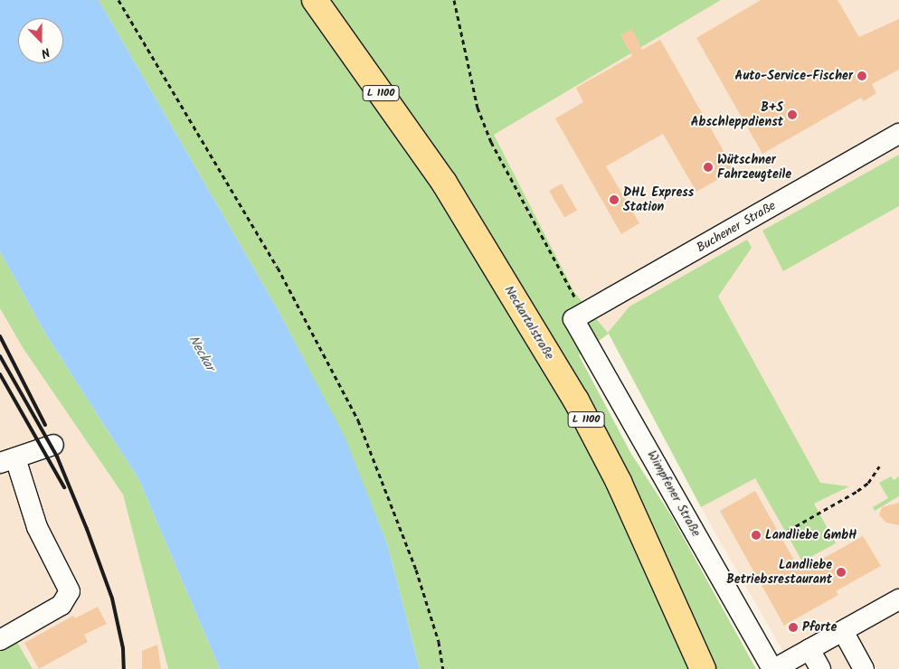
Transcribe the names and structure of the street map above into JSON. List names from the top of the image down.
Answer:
{
  "streets": {
    "main road": ["L 1100", "Neckartalstraße"],
    "street": ["Buchener Straße", "Wimpfener Straße"]
  },
  "crossings": [
    ["Buchener Straße", "Wimpfener Straße"]
  ],
  "water": ["Neckar"],
  "places": [
    "Auto-Service-Fischer",
    "B+S Abschleppdienst",
    "Wütschner Fahrzeugteile",
    "DHL Express Station",
    "Landliebe GmbH",
    "Landliebe Betriebsrestaurant",
    "Pforte"
  ],
  "north": "bottom"
}
